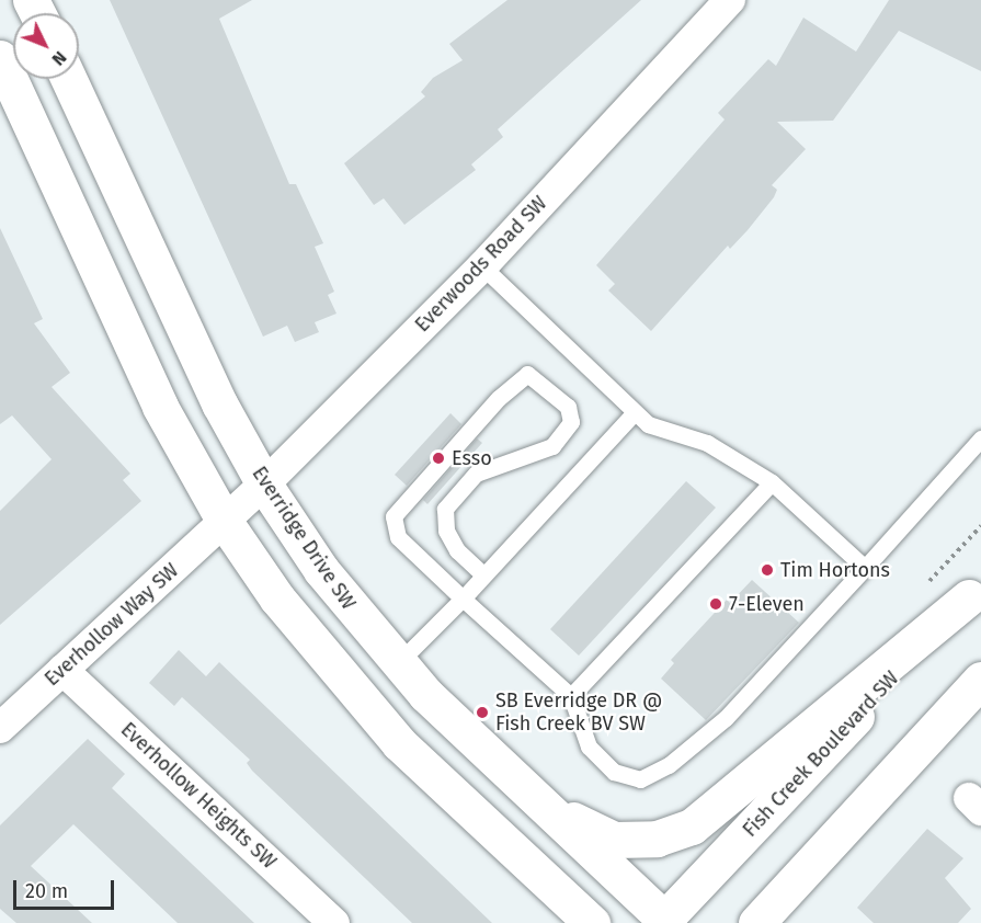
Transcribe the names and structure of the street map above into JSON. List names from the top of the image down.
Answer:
{
  "streets": {
    "street": [
      "Everwoods Road SW",
      "Everridge Drive SW",
      "Everhollow Way SW",
      "Fish Creek Boulevard SW",
      "Everhollow Heights SW"
    ]
  },
  "crossings": [
    ["Everwoods Road SW", "Everridge Drive SW"],
    ["Everwoods Road SW", "Everhollow Way SW"],
    ["Everridge Drive SW", "Fish Creek Boulevard SW"],
    ["Everhollow Way SW", "Everhollow Heights SW"]
  ],
  "places": [
    "Esso",
    "Tim Hortons",
    "7-Eleven",
    "SB Everridge DR @ Fish Creek BV SW"
  ],
  "scale_bar": "20 m",
  "north": "bottom right"
}
